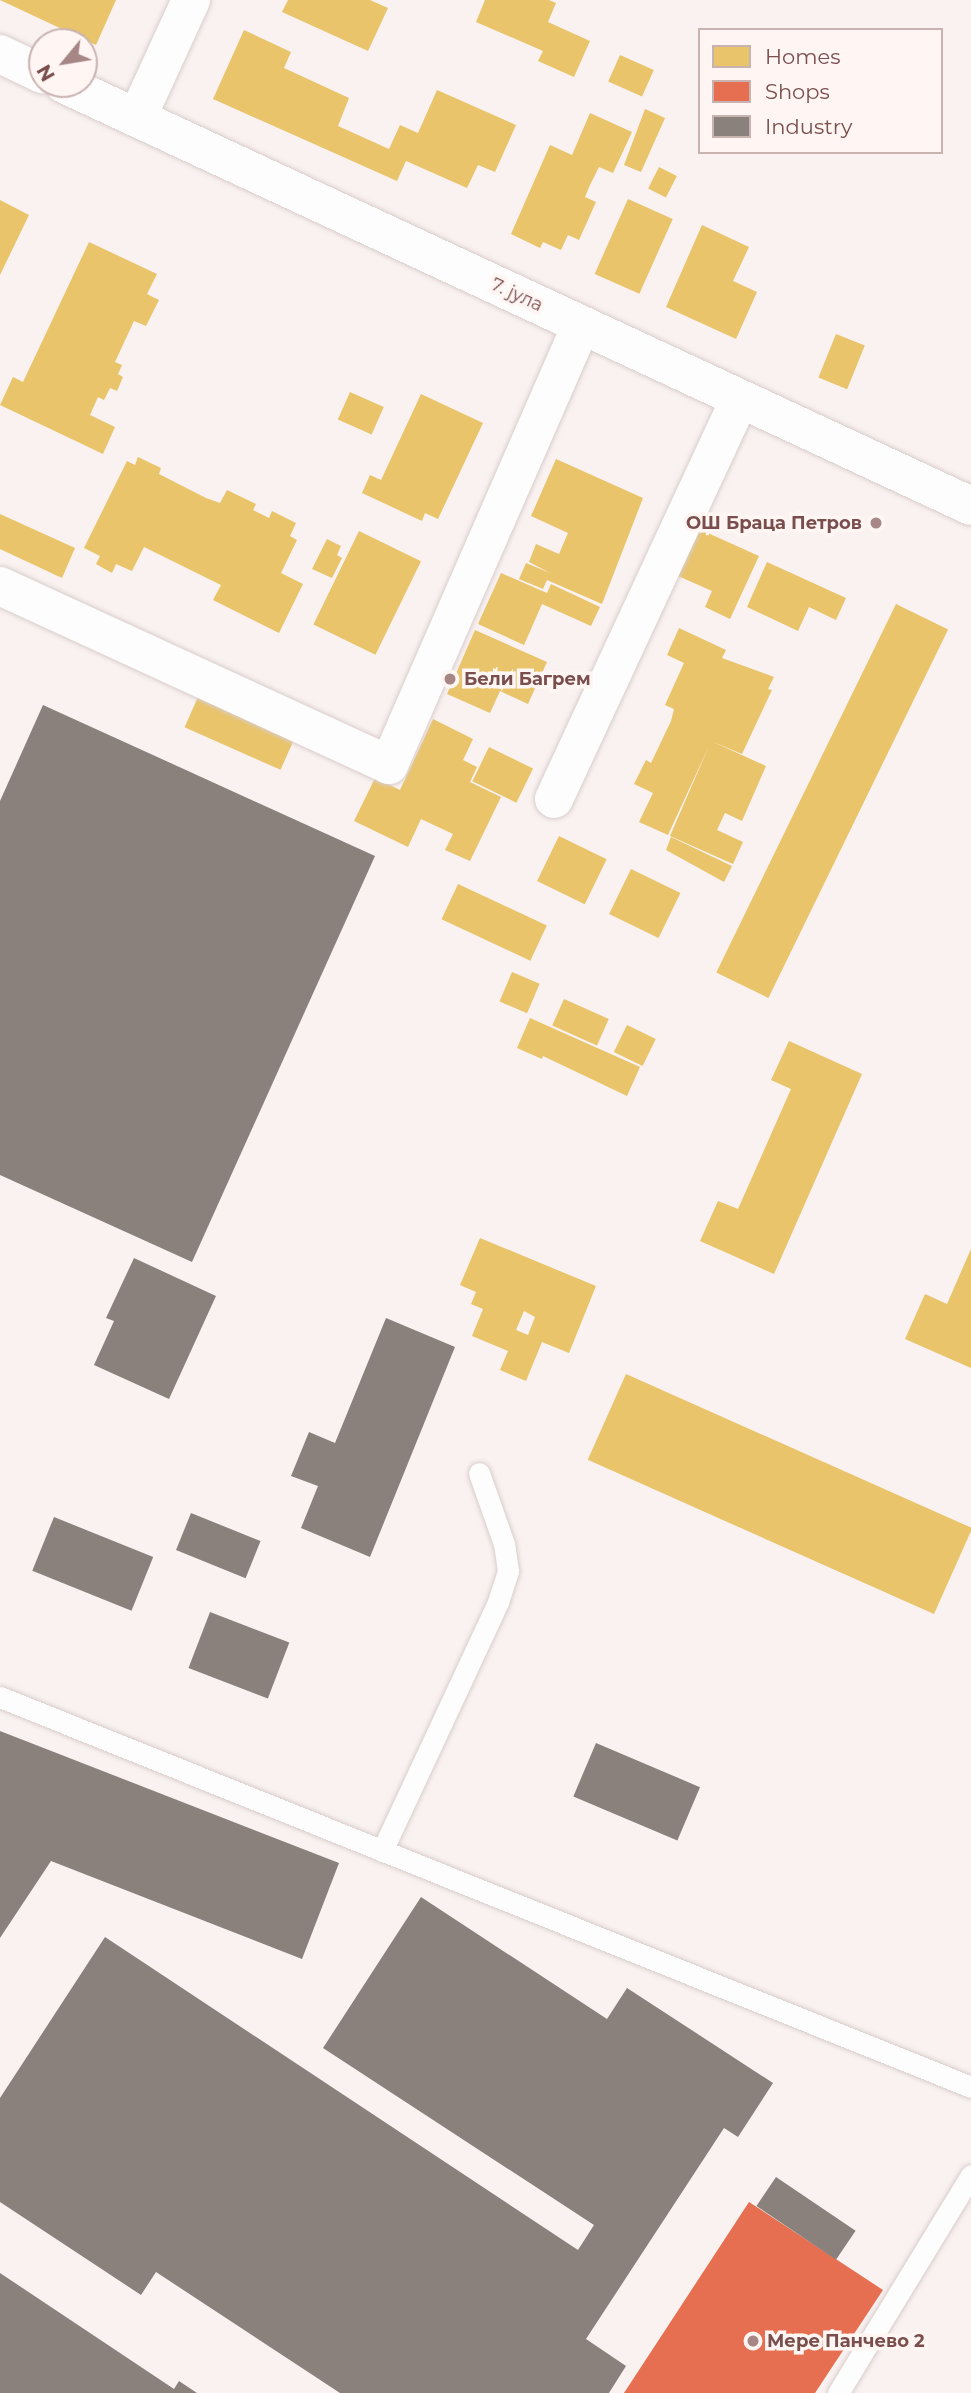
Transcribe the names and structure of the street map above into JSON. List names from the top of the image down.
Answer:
{
  "streets": {
    "street": ["7. јула"]
  },
  "places": ["ОШ Браца Петров", "Бели Багрем", "Мере Панчево 2"],
  "legend": ["Homes", "Shops", "Industry"],
  "north": "bottom left"
}
